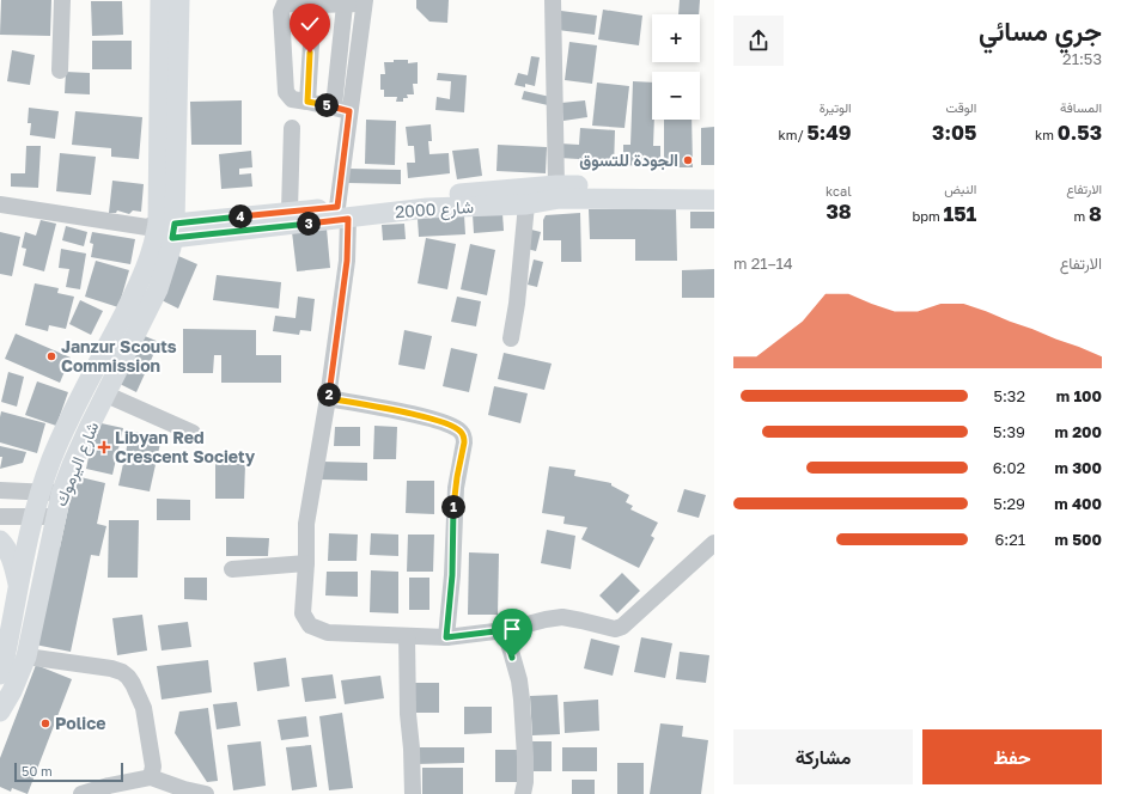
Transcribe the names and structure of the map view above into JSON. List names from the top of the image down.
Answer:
{
  "streets": {
    "main road": ["شارع 2000", "شارع اليرموك"]
  },
  "crossings": [
    ["شارع 2000", "شارع اليرموك"]
  ],
  "places": {
    "other": ["الجودة للتسوق", "Janzur Scouts Commission", "Police"],
    "health": ["Libyan Red Crescent Society"]
  },
  "scale_bar": "50 m",
  "page": {
    "heading": ["جري مسائي", "21:53"],
    "map_buttons": ["+", "−"],
    "stats": [
      ["المسافة", "0.53 km"],
      ["الوقت", "3:05"],
      ["الوتيرة", "5:49 /km"],
      ["الارتفاع", "8 m"],
      ["النبض", "151 bpm"],
      ["kcal", "38"]
    ],
    "pins": [
      "5",
      "4",
      "3",
      "2",
      "1"
    ],
    "chart": ["الارتفاع", "14–21 m"],
    "list": [
      {
        "name": "100 m",
        "note": "5:32"
      },
      {
        "name": "200 m",
        "note": "5:39"
      },
      {
        "name": "300 m",
        "note": "6:02"
      },
      {
        "name": "400 m",
        "note": "5:29"
      },
      {
        "name": "500 m",
        "note": "6:21"
      }
    ],
    "buttons": ["حفظ", "مشاركة"],
    "scale": "50 m"
  }
}
